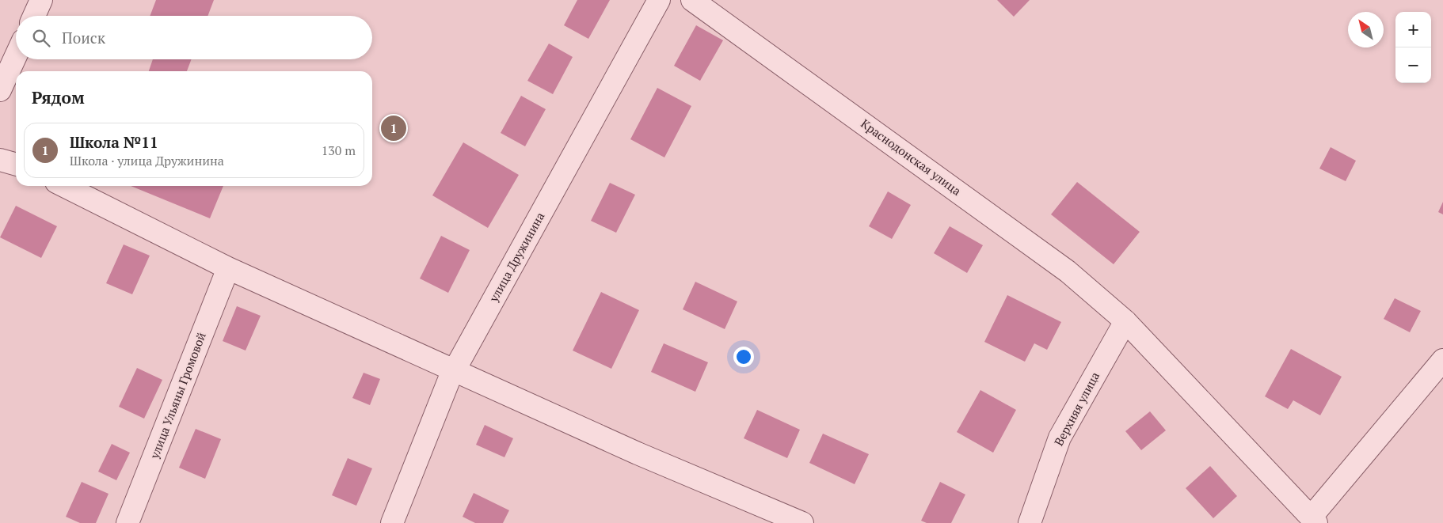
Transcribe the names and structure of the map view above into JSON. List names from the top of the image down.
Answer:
{
  "streets": {
    "street": [
      "Краснодонская улица",
      "улица Дружинина",
      "улица Ульяны Громовой",
      "Верхняя улица"
    ]
  },
  "crossings": [
    ["Краснодонская улица", "Верхняя улица"]
  ],
  "north": "top left",
  "page": {
    "map_buttons": ["+", "−"],
    "search": "Поиск",
    "heading": "Рядом",
    "pins": "1",
    "list": [
      {
        "mark": "1",
        "name": "Школа №11",
        "note": "Школа · улица Дружинина",
        "value": "130 m"
      }
    ]
  }
}
